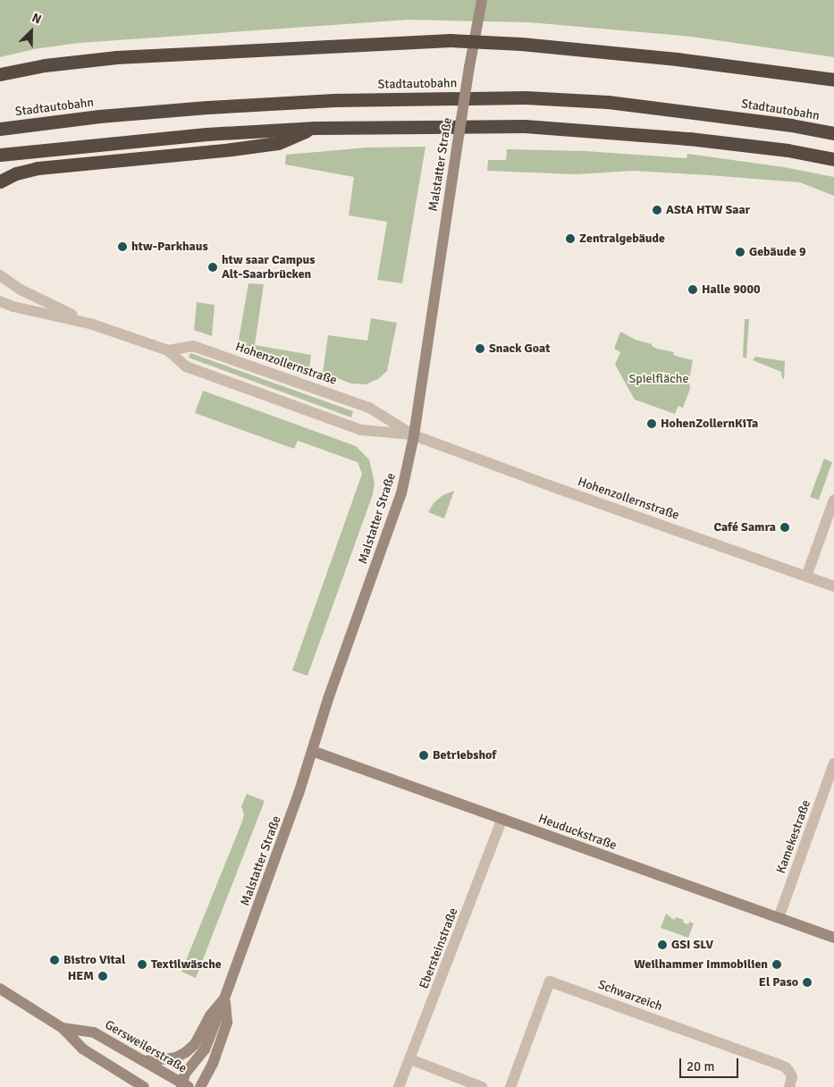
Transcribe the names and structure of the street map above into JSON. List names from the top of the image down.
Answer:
{
  "streets": {
    "highway": ["Stadtautobahn"],
    "main road": ["Malstatter Straße", "Heuduckstraße", "Gersweilerstraße"],
    "street": [
      "Hohenzollernstraße",
      "Kamekestraße",
      "Ebersteinstraße",
      "Schwarzeich"
    ]
  },
  "crossings": [
    ["Malstatter Straße", "Hohenzollernstraße"],
    ["Malstatter Straße", "Heuduckstraße"],
    ["Malstatter Straße", "Gersweilerstraße"],
    ["Heuduckstraße", "Kamekestraße"],
    ["Heuduckstraße", "Ebersteinstraße"]
  ],
  "parks": ["Spielfläche"],
  "places": [
    "AStA HTW Saar",
    "Zentralgebäude",
    "htw-Parkhaus",
    "Gebäude 9",
    "htw saar Campus Alt-Saarbrücken",
    "Halle 9000",
    "Snack Goat",
    "HohenZollernKiTa",
    "Café Samra",
    "Betriebshof",
    "GSI SLV",
    "Bistro Vital",
    "Textilwäsche",
    "Weilhammer Immobilien",
    "HEM",
    "El Paso"
  ],
  "scale_bar": "20 m",
  "north": "top right"
}
